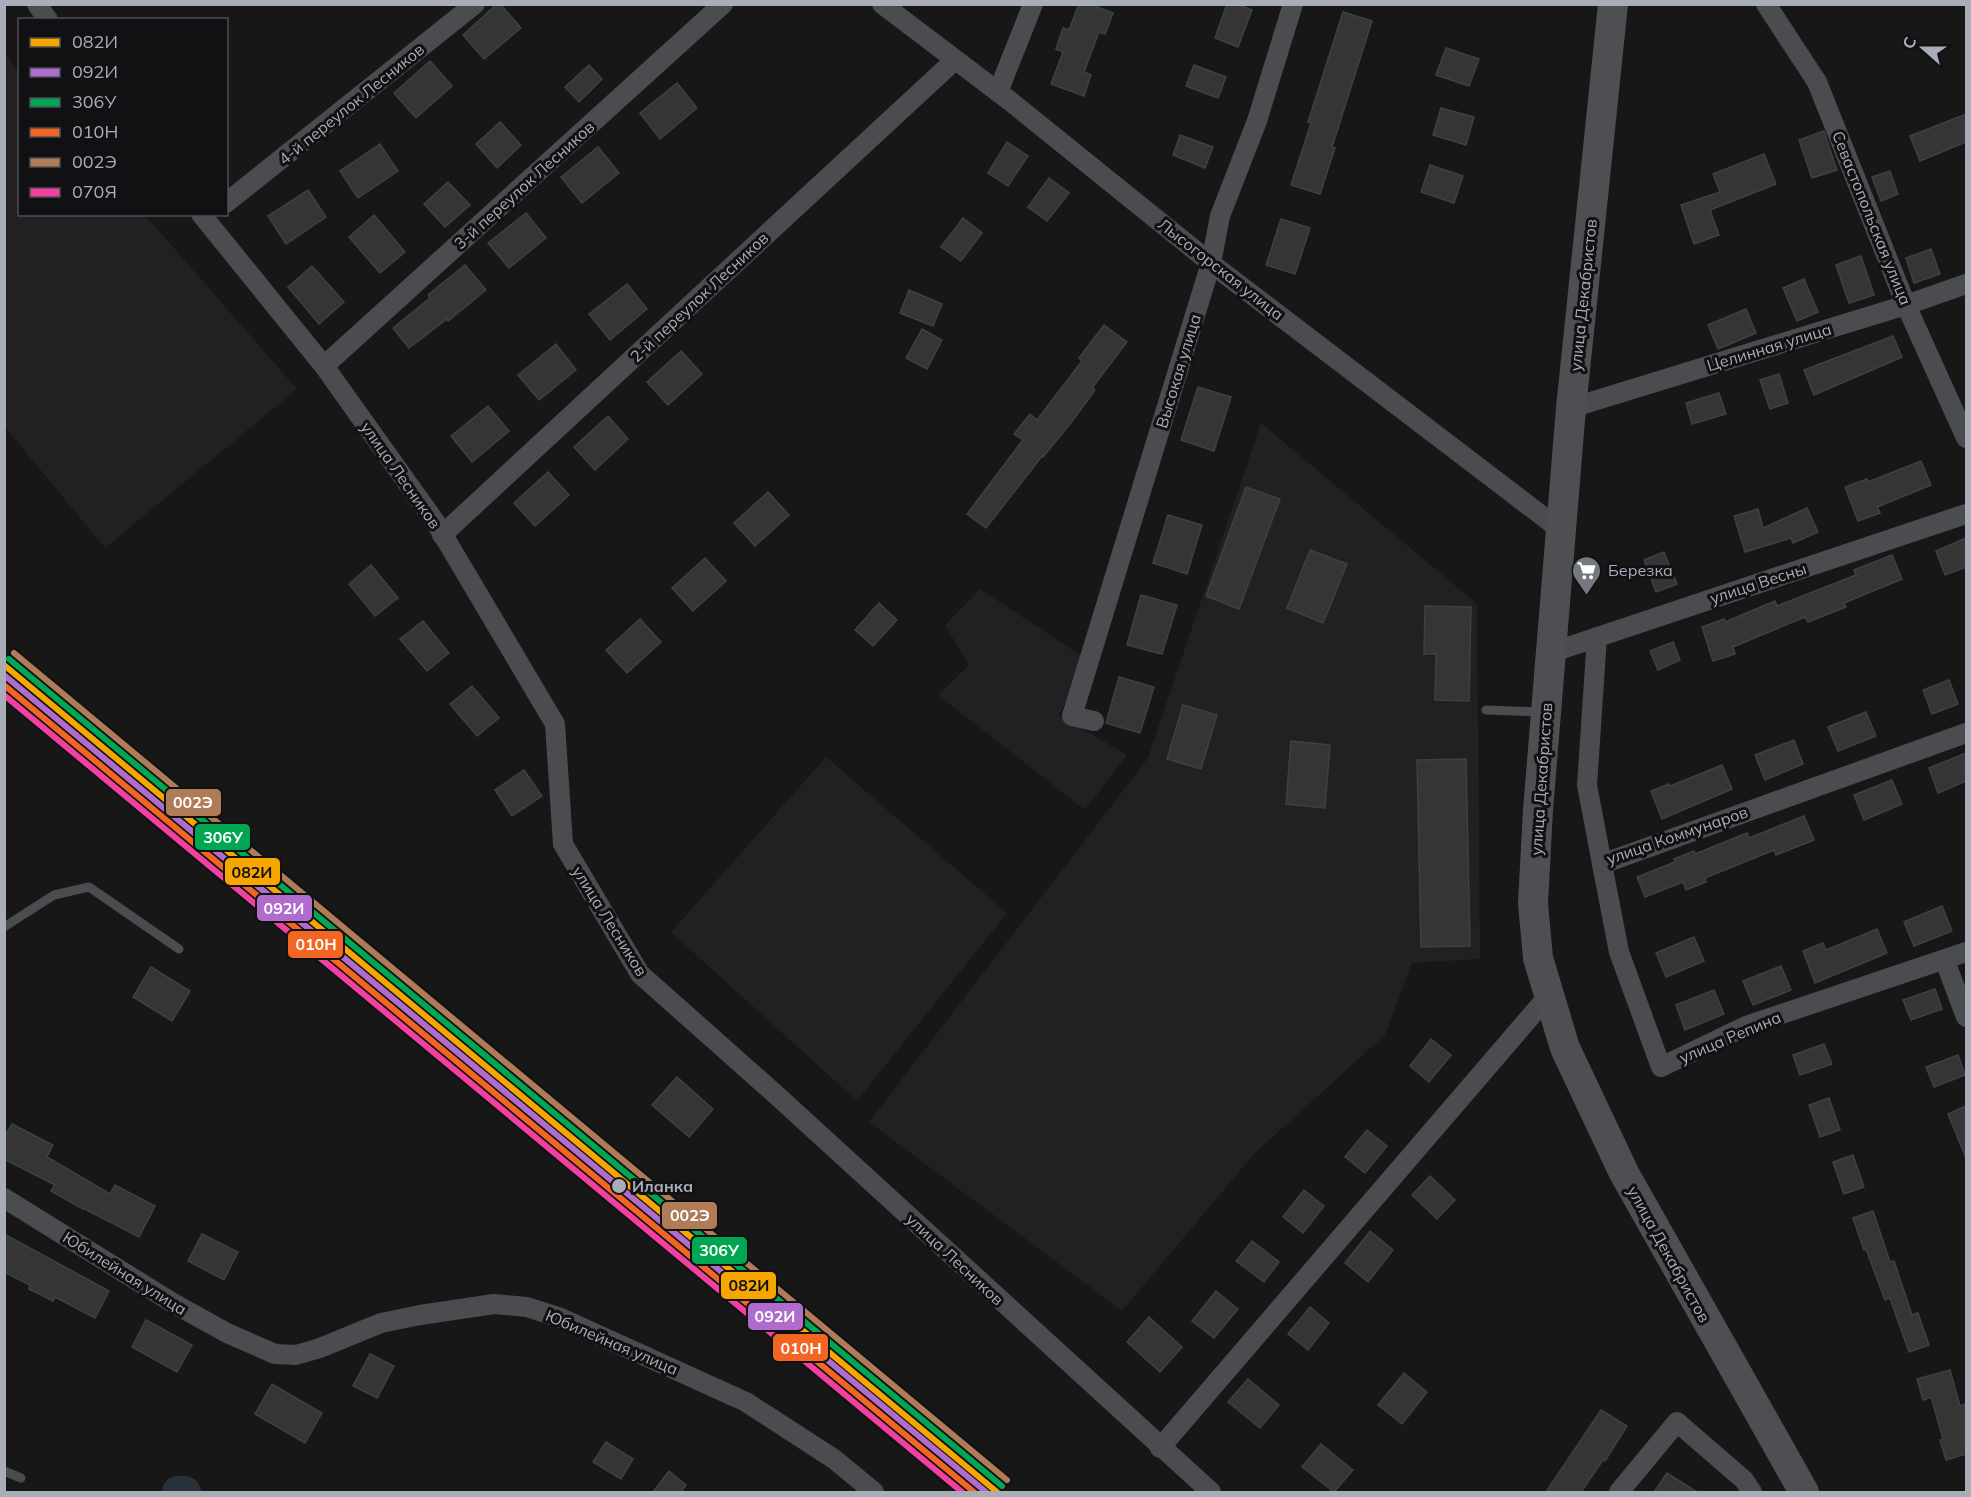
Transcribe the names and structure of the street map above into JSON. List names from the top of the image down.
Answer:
{
  "streets": {
    "main road": ["улица Декабристов"],
    "street": [
      "4-й переулок Лесников",
      "3-й переулок Лесников",
      "Севастопольская улица",
      "Лысогорская улица",
      "2-й переулок Лесников",
      "Целинная улица",
      "Высокая улица",
      "улица Лесников",
      "улица Весны",
      "улица Коммунаров",
      "улица Репина",
      "Юбилейная улица"
    ]
  },
  "crossings": [
    ["3-й переулок Лесников", "улица Лесников"],
    ["Севастопольская улица", "Целинная улица"],
    ["Лысогорская улица", "улица Декабристов"],
    ["Лысогорская улица", "2-й переулок Лесников"],
    ["Лысогорская улица", "Высокая улица"],
    ["улица Декабристов", "Целинная улица"],
    ["улица Декабристов", "улица Весны"],
    ["2-й переулок Лесников", "улица Лесников"],
    ["улица Весны", "улица Коммунаров"],
    ["улица Коммунаров", "улица Репина"]
  ],
  "places": {
    "supermarket": ["Березка"],
    "other": ["Иланка"]
  },
  "lines": [
    "transit line 002Э",
    "transit line 306У",
    "transit line 082И",
    "transit line 092И",
    "transit line 010Н",
    "transit line 070Я"
  ],
  "legend": [
    "082И",
    "092И",
    "306У",
    "010Н",
    "002Э",
    "070Я"
  ],
  "north": "left"
}
